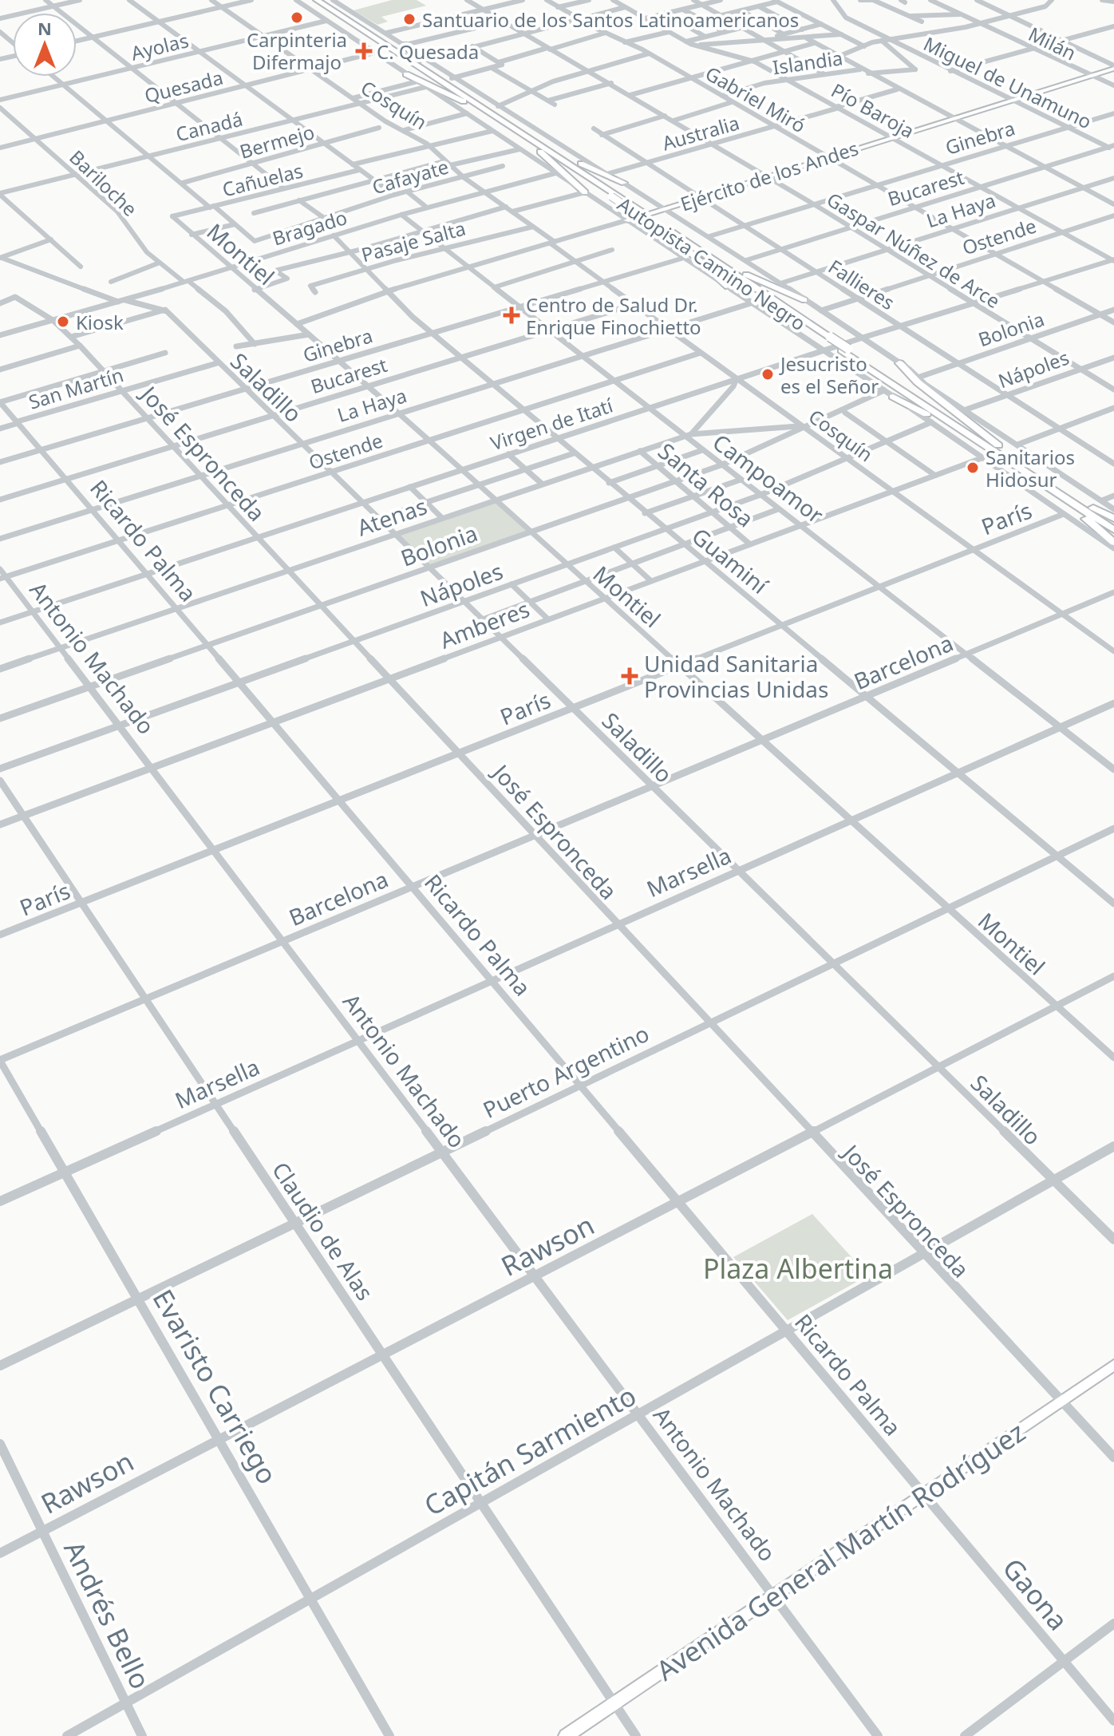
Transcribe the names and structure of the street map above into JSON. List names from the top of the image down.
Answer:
{
  "streets": {
    "highway": ["Autopista Camino Negro"],
    "main road": ["Ejército de los Andes", "Avenida General Martín Rodríguez"],
    "street": [
      "Milán",
      "Ayolas",
      "Islandia",
      "Miguel de Unamuno",
      "Quesada",
      "Gabriel Miró",
      "Cosquín",
      "Pío Baroja",
      "Canadá",
      "Australia",
      "Ginebra",
      "Bermejo",
      "Cafayate",
      "Cañuelas",
      "Bariloche",
      "Bucarest",
      "La Haya",
      "Bragado",
      "Ostende",
      "Pasaje Salta",
      "Gaspar Núñez de Arce",
      "Montiel",
      "Fallieres",
      "Bolonia",
      "Nápoles",
      "Saladillo",
      "San Martín",
      "Virgen de Itatí",
      "José Espronceda",
      "Campoamor",
      "Santa Rosa",
      "Atenas",
      "París",
      "Ricardo Palma",
      "Guaminí",
      "Amberes",
      "Antonio Machado",
      "Barcelona",
      "Marsella",
      "Puerto Argentino",
      "Claudio de Alas",
      "Rawson",
      "Evaristo Carriego",
      "Capitán Sarmiento",
      "Gaona",
      "Andrés Bello"
    ]
  },
  "crossings": [
    ["Milán", "Islandia"],
    ["Milán", "Ejército de los Andes"],
    ["Ayolas", "Cosquín"],
    ["Ayolas", "Montiel"],
    ["Islandia", "Miguel de Unamuno"],
    ["Islandia", "Gabriel Miró"],
    ["Islandia", "Pío Baroja"],
    ["Miguel de Unamuno", "Ginebra"],
    ["Miguel de Unamuno", "Ejército de los Andes"],
    ["Miguel de Unamuno", "Bucarest"],
    ["Quesada", "Cosquín"],
    ["Quesada", "Bariloche"],
    ["Quesada", "Montiel"],
    ["Gabriel Miró", "Australia"],
    ["Gabriel Miró", "Ginebra"],
    ["Gabriel Miró", "Ejército de los Andes"],
    ["Gabriel Miró", "Bucarest"],
    ["Gabriel Miró", "La Haya"],
    ["Gabriel Miró", "Ostende"],
    ["Gabriel Miró", "Bolonia"],
    ["Gabriel Miró", "Virgen de Itatí"],
    ["Cosquín", "Canadá"],
    ["Cosquín", "Ginebra"],
    ["Cosquín", "Ejército de los Andes"],
    ["Cosquín", "Cafayate"],
    ["Cosquín", "Bucarest"],
    ["Cosquín", "La Haya"],
    ["Cosquín", "Bragado"],
    ["Cosquín", "Ostende"],
    ["Cosquín", "Pasaje Salta"],
    ["Cosquín", "Bolonia"],
    ["Cosquín", "Nápoles"],
    ["Cosquín", "Virgen de Itatí"],
    ["Cosquín", "Atenas"],
    ["Cosquín", "París"],
    ["Cosquín", "Amberes"],
    ["Cosquín", "Barcelona"],
    ["Pío Baroja", "Australia"],
    ["Pío Baroja", "Ginebra"],
    ["Pío Baroja", "Ejército de los Andes"],
    ["Pío Baroja", "Bucarest"],
    ["Pío Baroja", "La Haya"],
    ["Pío Baroja", "Ostende"],
    ["Pío Baroja", "Virgen de Itatí"],
    ["Canadá", "Bariloche"],
    ["Canadá", "Montiel"],
    ["Australia", "Gaspar Núñez de Arce"],
    ["Australia", "Fallieres"],
    ["Ginebra", "Gaspar Núñez de Arce"],
    ["Ginebra", "Montiel"],
    ["Ginebra", "Fallieres"],
    ["Ginebra", "Saladillo"],
    ["Ginebra", "José Espronceda"],
    ["Ginebra", "Campoamor"],
    ["Ginebra", "Ricardo Palma"],
    ["Ginebra", "Guaminí"],
    ["Bermejo", "Montiel"],
    ["Ejército de los Andes", "Gaspar Núñez de Arce"],
    ["Ejército de los Andes", "Montiel"],
    ["Ejército de los Andes", "Fallieres"],
    ["Ejército de los Andes", "Campoamor"],
    ["Ejército de los Andes", "Guaminí"],
    ["Cafayate", "Montiel"],
    ["Cañuelas", "Montiel"],
    ["Bariloche", "Bragado"],
    ["Bucarest", "Gaspar Núñez de Arce"],
    ["Bucarest", "Montiel"],
    ["Bucarest", "Fallieres"],
    ["Bucarest", "Saladillo"],
    ["Bucarest", "José Espronceda"],
    ["Bucarest", "Campoamor"],
    ["Bucarest", "Ricardo Palma"],
    ["Bucarest", "Guaminí"],
    ["La Haya", "Gaspar Núñez de Arce"],
    ["La Haya", "Montiel"],
    ["La Haya", "Fallieres"],
    ["La Haya", "Saladillo"],
    ["La Haya", "José Espronceda"],
    ["La Haya", "Campoamor"],
    ["La Haya", "Ricardo Palma"],
    ["La Haya", "Guaminí"],
    ["Bragado", "Montiel"],
    ["Bragado", "José Espronceda"],
    ["Bragado", "Campoamor"],
    ["Bragado", "Guaminí"],
    ["Ostende", "Gaspar Núñez de Arce"],
    ["Ostende", "Montiel"],
    ["Ostende", "Fallieres"],
    ["Ostende", "Saladillo"],
    ["Ostende", "José Espronceda"],
    ["Ostende", "Campoamor"],
    ["Ostende", "Ricardo Palma"],
    ["Ostende", "Guaminí"],
    ["Ostende", "Antonio Machado"],
    ["Pasaje Salta", "Campoamor"],
    ["Pasaje Salta", "Guaminí"],
    ["Gaspar Núñez de Arce", "Bolonia"],
    ["Gaspar Núñez de Arce", "Nápoles"],
    ["Gaspar Núñez de Arce", "Virgen de Itatí"],
    ["Montiel", "Bolonia"],
    ["Montiel", "Nápoles"],
    ["Montiel", "Virgen de Itatí"],
    ["Montiel", "Atenas"],
    ["Montiel", "París"],
    ["Montiel", "Amberes"],
    ["Montiel", "Barcelona"],
    ["Montiel", "Marsella"],
    ["Montiel", "Puerto Argentino"],
    ["Montiel", "Rawson"],
    ["Fallieres", "Bolonia"],
    ["Fallieres", "Nápoles"],
    ["Fallieres", "Virgen de Itatí"],
    ["Bolonia", "Saladillo"],
    ["Bolonia", "José Espronceda"],
    ["Bolonia", "Campoamor"],
    ["Bolonia", "Santa Rosa"],
    ["Bolonia", "Atenas"],
    ["Bolonia", "Ricardo Palma"],
    ["Bolonia", "Guaminí"],
    ["Bolonia", "Antonio Machado"],
    ["Nápoles", "Saladillo"],
    ["Nápoles", "José Espronceda"],
    ["Nápoles", "Campoamor"],
    ["Nápoles", "Santa Rosa"],
    ["Nápoles", "Ricardo Palma"],
    ["Nápoles", "Guaminí"],
    ["Nápoles", "Antonio Machado"],
    ["Saladillo", "San Martín"],
    ["Saladillo", "Virgen de Itatí"],
    ["Saladillo", "Atenas"],
    ["Saladillo", "París"],
    ["Saladillo", "Amberes"],
    ["Saladillo", "Barcelona"],
    ["Saladillo", "Marsella"],
    ["Saladillo", "Puerto Argentino"],
    ["Saladillo", "Rawson"],
    ["Saladillo", "Capitán Sarmiento"],
    ["San Martín", "José Espronceda"],
    ["San Martín", "Ricardo Palma"],
    ["Virgen de Itatí", "José Espronceda"],
    ["Virgen de Itatí", "Campoamor"],
    ["Virgen de Itatí", "Ricardo Palma"],
    ["Virgen de Itatí", "Guaminí"],
    ["Virgen de Itatí", "Antonio Machado"],
    ["José Espronceda", "Atenas"],
    ["José Espronceda", "París"],
    ["José Espronceda", "Amberes"],
    ["José Espronceda", "Barcelona"],
    ["José Espronceda", "Marsella"],
    ["José Espronceda", "Puerto Argentino"],
    ["José Espronceda", "Rawson"],
    ["José Espronceda", "Capitán Sarmiento"],
    ["José Espronceda", "Avenida General Martín Rodríguez"],
    ["Campoamor", "Atenas"],
    ["Campoamor", "París"],
    ["Campoamor", "Amberes"],
    ["Campoamor", "Barcelona"],
    ["Campoamor", "Marsella"],
    ["Santa Rosa", "Atenas"],
    ["Santa Rosa", "Amberes"],
    ["Atenas", "Ricardo Palma"],
    ["Atenas", "Guaminí"],
    ["Atenas", "Antonio Machado"],
    ["París", "Ricardo Palma"],
    ["París", "Guaminí"],
    ["París", "Antonio Machado"],
    ["París", "Claudio de Alas"],
    ["Ricardo Palma", "Amberes"],
    ["Ricardo Palma", "Barcelona"],
    ["Ricardo Palma", "Marsella"],
    ["Ricardo Palma", "Puerto Argentino"],
    ["Ricardo Palma", "Rawson"],
    ["Ricardo Palma", "Capitán Sarmiento"],
    ["Ricardo Palma", "Avenida General Martín Rodríguez"],
    ["Ricardo Palma", "Gaona"],
    ["Guaminí", "Amberes"],
    ["Guaminí", "Barcelona"],
    ["Guaminí", "Marsella"],
    ["Guaminí", "Puerto Argentino"],
    ["Amberes", "Antonio Machado"],
    ["Amberes", "Claudio de Alas"],
    ["Antonio Machado", "Barcelona"],
    ["Antonio Machado", "Marsella"],
    ["Antonio Machado", "Puerto Argentino"],
    ["Antonio Machado", "Rawson"],
    ["Antonio Machado", "Capitán Sarmiento"],
    ["Antonio Machado", "Avenida General Martín Rodríguez"],
    ["Barcelona", "Claudio de Alas"],
    ["Barcelona", "Evaristo Carriego"],
    ["Marsella", "Claudio de Alas"],
    ["Marsella", "Evaristo Carriego"],
    ["Puerto Argentino", "Claudio de Alas"],
    ["Puerto Argentino", "Evaristo Carriego"],
    ["Claudio de Alas", "Rawson"],
    ["Claudio de Alas", "Capitán Sarmiento"],
    ["Claudio de Alas", "Avenida General Martín Rodríguez"],
    ["Rawson", "Evaristo Carriego"],
    ["Rawson", "Andrés Bello"],
    ["Evaristo Carriego", "Capitán Sarmiento"],
    ["Capitán Sarmiento", "Andrés Bello"],
    ["Avenida General Martín Rodríguez", "Gaona"]
  ],
  "parks": ["Plaza Albertina"],
  "places": {
    "other": [
      "Carpinteria Difermajo",
      "Santuario de los Santos Latinoamericanos",
      "Kiosk",
      "Jesucristo es el Señor",
      "Sanitarios Hidosur"
    ],
    "health": ["C. Quesada", "Centro de Salud Dr. Enrique Finochietto", "Unidad Sanitaria Provincias Unidas"]
  },
  "north": "top"
}
